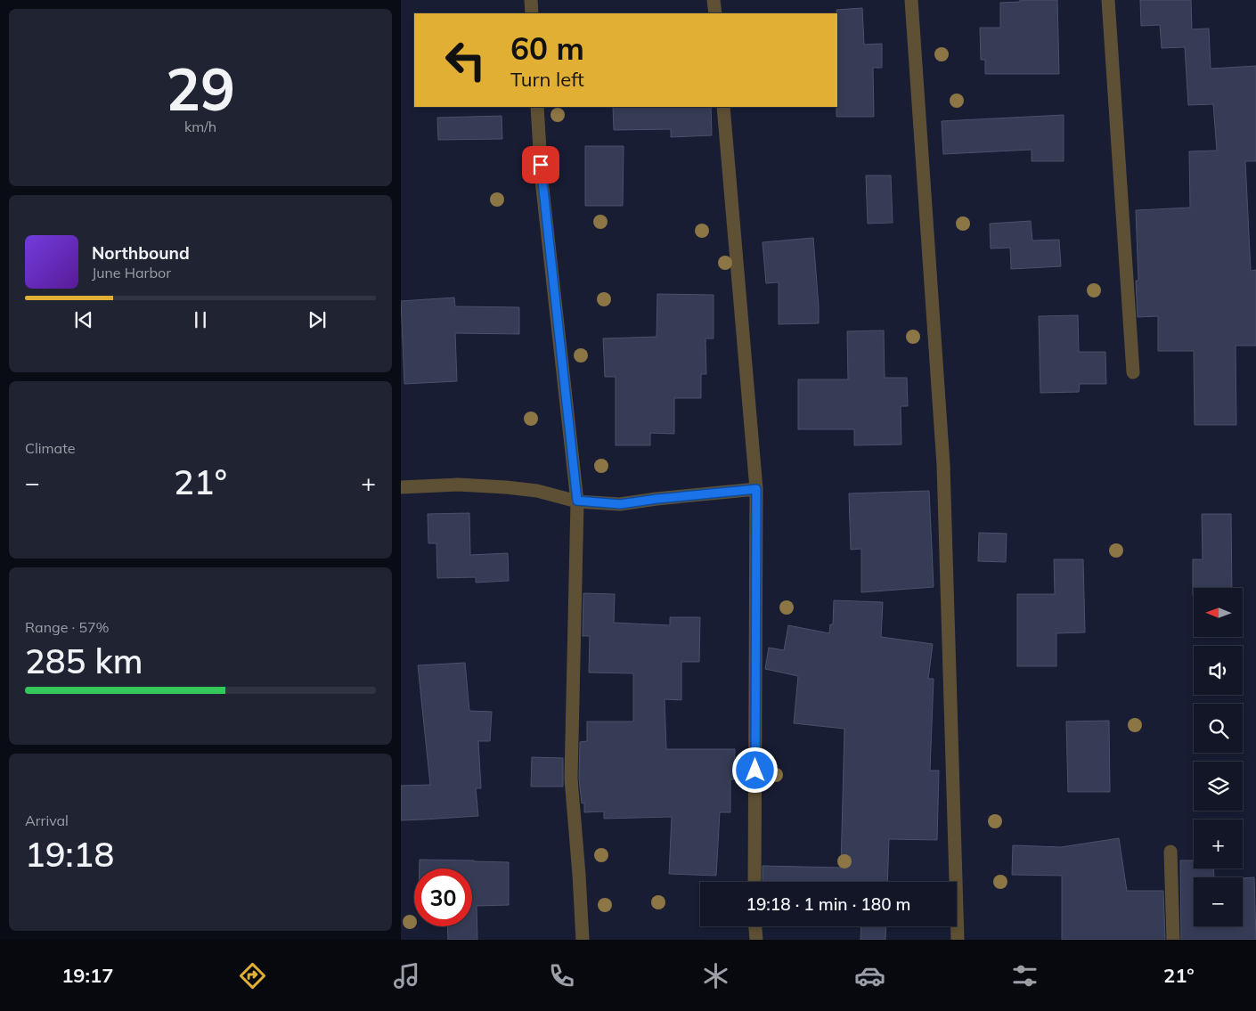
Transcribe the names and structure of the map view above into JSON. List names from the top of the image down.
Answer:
{
  "north": "left",
  "page": {
    "tile": [
      ["29", "km/h"],
      "Climate",
      ["Range · 57%", "285 km"],
      ["Arrival", "19:18"]
    ],
    "turn": ["60 m", "Turn left"],
    "song": ["Northbound", "June Harbor"],
    "heat": ["−", "21°", "+"],
    "map_buttons": ["+", "−"],
    "limit": "30",
    "trip": "19:18 · 1 min · 180 m",
    "tabs": ["19:17", "21°"]
  }
}
